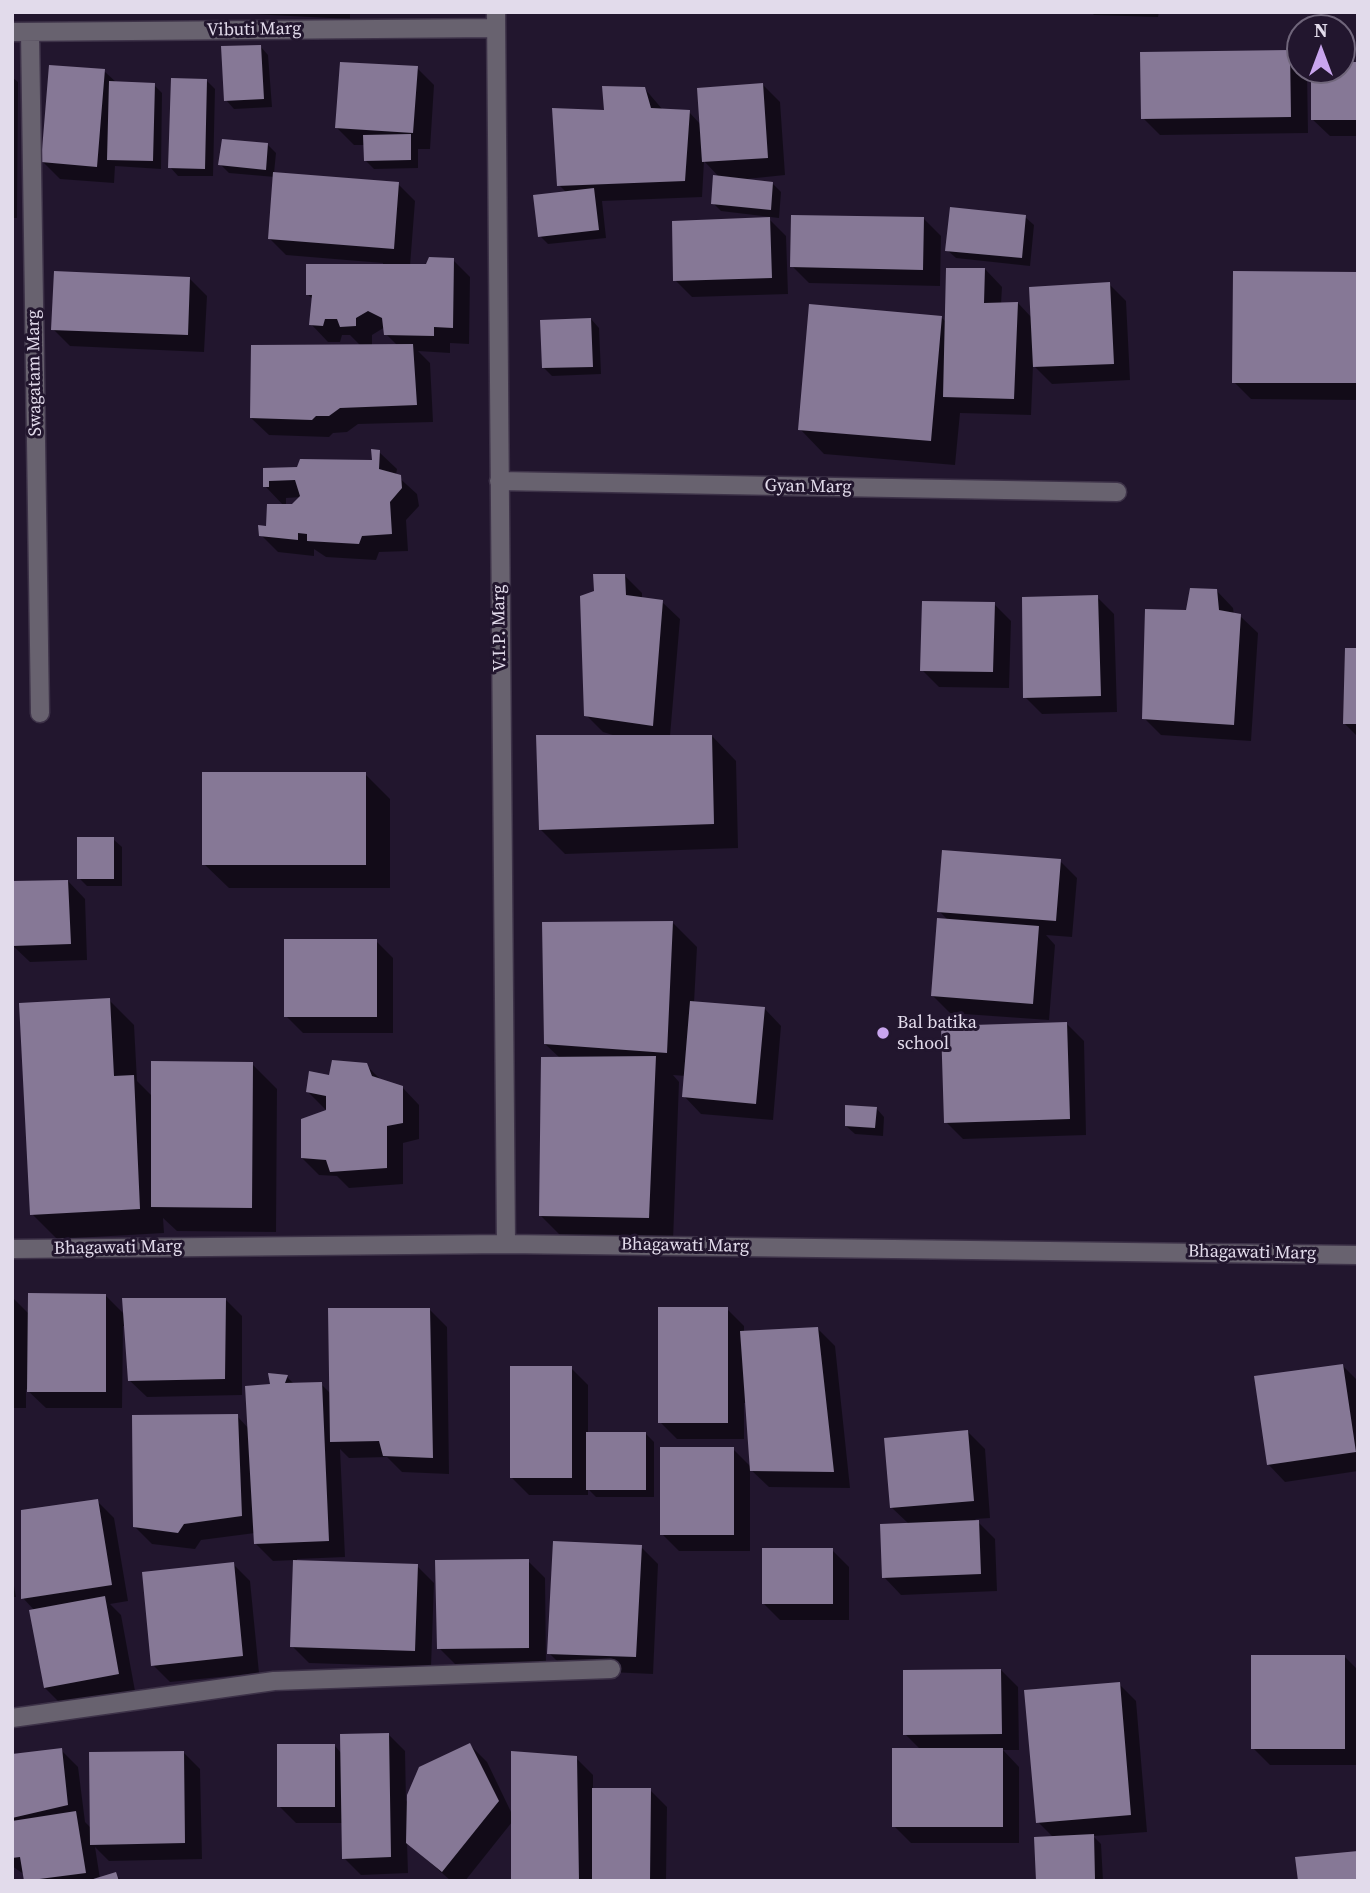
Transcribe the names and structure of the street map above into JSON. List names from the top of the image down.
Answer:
{
  "streets": {
    "street": [
      "Vibuti Marg",
      "Swagatam Marg",
      "Gyan Marg",
      "V.I.P. Marg",
      "Bhagawati Marg"
    ]
  },
  "crossings": [
    ["Vibuti Marg", "Swagatam Marg"],
    ["Vibuti Marg", "V.I.P. Marg"],
    ["Gyan Marg", "V.I.P. Marg"],
    ["V.I.P. Marg", "Bhagawati Marg"]
  ],
  "places": ["Bal batika school"],
  "north": "top"
}
